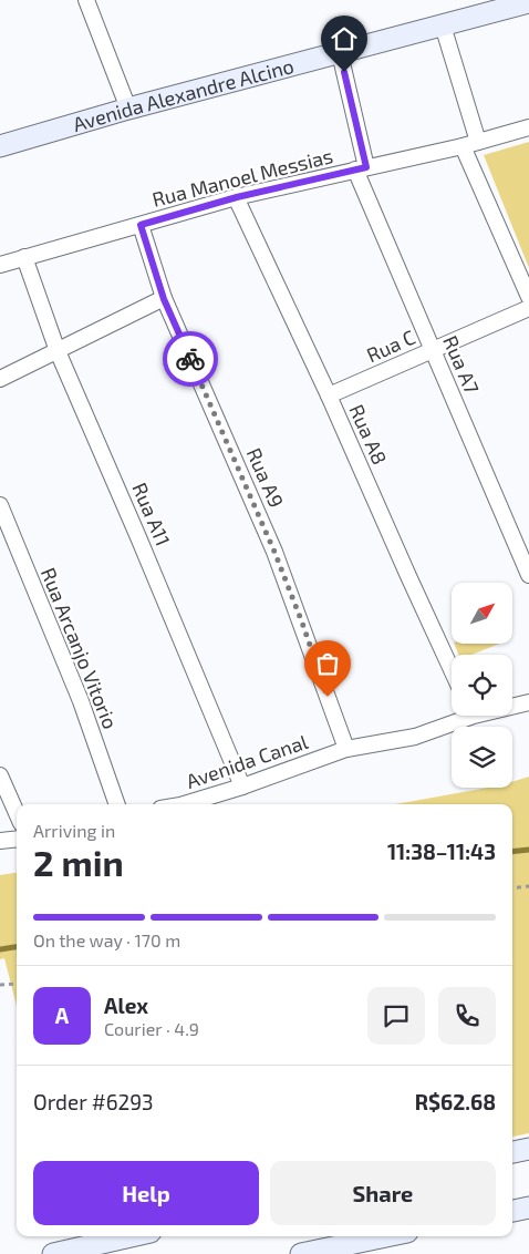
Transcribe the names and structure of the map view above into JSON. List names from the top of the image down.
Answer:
{
  "streets": {
    "street": [
      "Avenida Alexandre Alcino",
      "Rua Manoel Messias",
      "Rua C",
      "Rua A7",
      "Rua A8",
      "Rua A9",
      "Rua A11",
      "Rua Arcanjo Vitorio",
      "Avenida Canal"
    ]
  },
  "crossings": [
    ["Avenida Alexandre Alcino", "Rua A7"],
    ["Rua Manoel Messias", "Rua A7"],
    ["Rua Manoel Messias", "Rua A8"],
    ["Rua Manoel Messias", "Rua A9"],
    ["Rua Manoel Messias", "Rua A11"],
    ["Rua C", "Rua A7"],
    ["Rua C", "Rua A8"],
    ["Rua A9", "Avenida Canal"],
    ["Rua A11", "Avenida Canal"]
  ],
  "north": "top right",
  "page": {
    "heading": ["2 min", "Arriving in", "11:38–11:43"],
    "panel": [
      "Alex",
      "Courier · 4.9",
      "Order #6293",
      "R$62.68"
    ],
    "bar": "On the way · 170 m",
    "round": "A",
    "buttons": ["Help", "Share"]
  }
}
